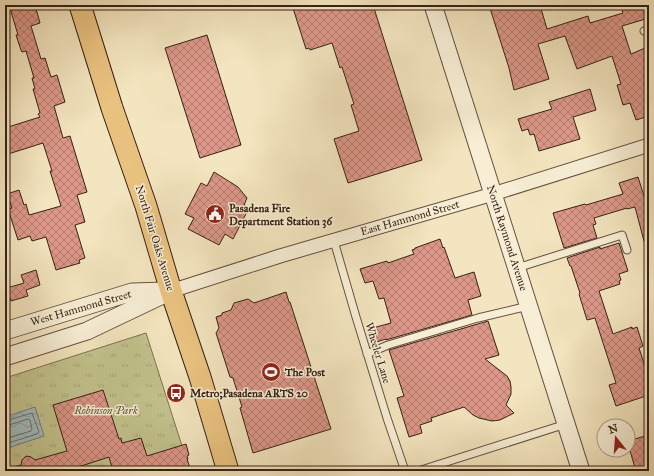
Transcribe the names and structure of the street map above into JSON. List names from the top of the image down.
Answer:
{
  "streets": {
    "main road": ["North Fair Oaks Avenue"],
    "street": ["East Hammond Street", "North Raymond Avenue", "West Hammond Street"],
    "lane": ["Wheeler Lane"]
  },
  "crossings": [
    ["East Hammond Street", "North Fair Oaks Avenue"],
    ["East Hammond Street", "North Raymond Avenue"],
    ["East Hammond Street", "West Hammond Street"],
    ["East Hammond Street", "Wheeler Lane"],
    ["North Fair Oaks Avenue", "West Hammond Street"]
  ],
  "parks": ["Robinson Park"],
  "places": {
    "public building": ["Pasadena Fire Department Station 36"],
    "sports": ["The Post"],
    "bus stop": ["Metro;Pasadena ARTS 20"]
  },
  "north": "top"
}
